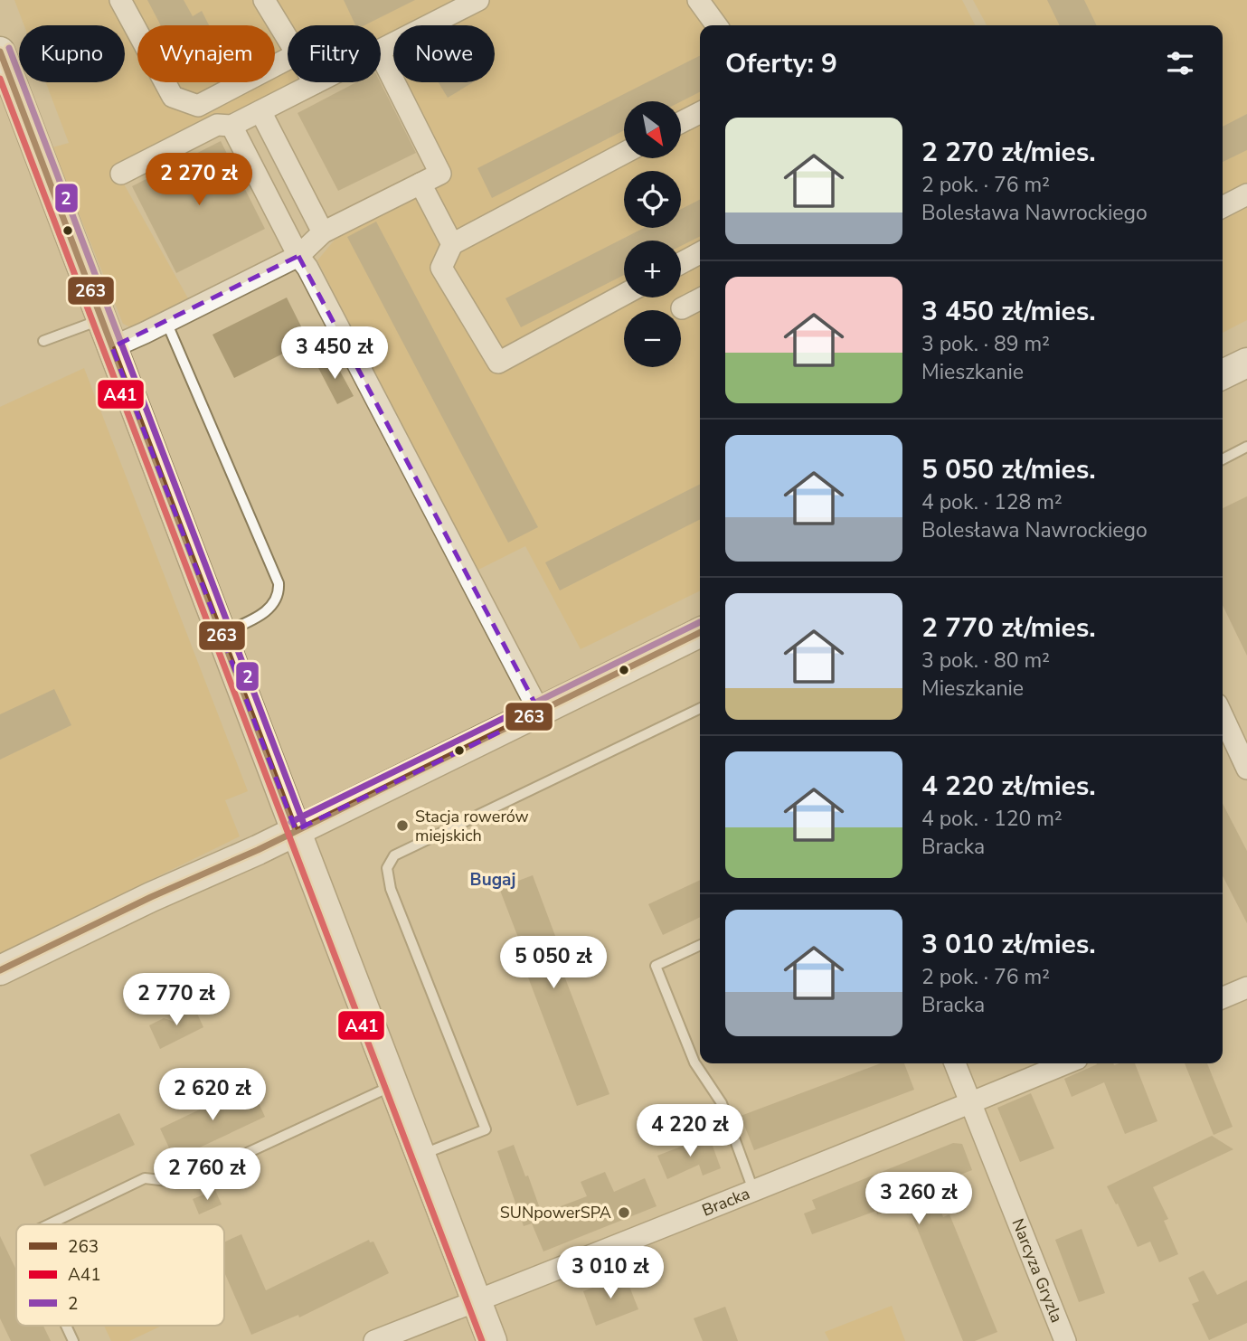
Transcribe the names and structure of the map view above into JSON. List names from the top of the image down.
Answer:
{
  "streets": {
    "street": ["Bracka", "Narcyza Gryzla"]
  },
  "crossings": [
    ["Bracka", "Narcyza Gryzla"]
  ],
  "districts": ["Bugaj"],
  "places": ["Stacja rowerów miejskich", "SUNpowerSPA"],
  "lines": ["transit line 2", "transit line 263", "transit line A41"],
  "legend": ["263", "A41", "2"],
  "north": "bottom right",
  "page": {
    "chip": [
      "Kupno",
      "Wynajem",
      "Filtry",
      "Nowe"
    ],
    "heading": "Oferty: 9",
    "map_buttons": ["+", "−"],
    "list": [
      {
        "name": "2 270 zł/mies.",
        "note": "2 pok. · 76 m² · Bolesława Nawrockiego"
      },
      {
        "name": "3 450 zł/mies.",
        "note": "3 pok. · 89 m² · Mieszkanie"
      },
      {
        "name": "5 050 zł/mies.",
        "note": "4 pok. · 128 m² · Bolesława Nawrockiego"
      },
      {
        "name": "2 770 zł/mies.",
        "note": "3 pok. · 80 m² · Mieszkanie"
      },
      {
        "name": "4 220 zł/mies.",
        "note": "4 pok. · 120 m² · Bracka"
      },
      {
        "name": "3 010 zł/mies.",
        "note": "2 pok. · 76 m² · Bracka"
      }
    ],
    "price": [
      "2 270 zł",
      "3 450 zł",
      "5 050 zł",
      "2 770 zł",
      "2 620 zł",
      "4 220 zł",
      "2 760 zł",
      "3 260 zł",
      "3 010 zł"
    ]
  }
}
